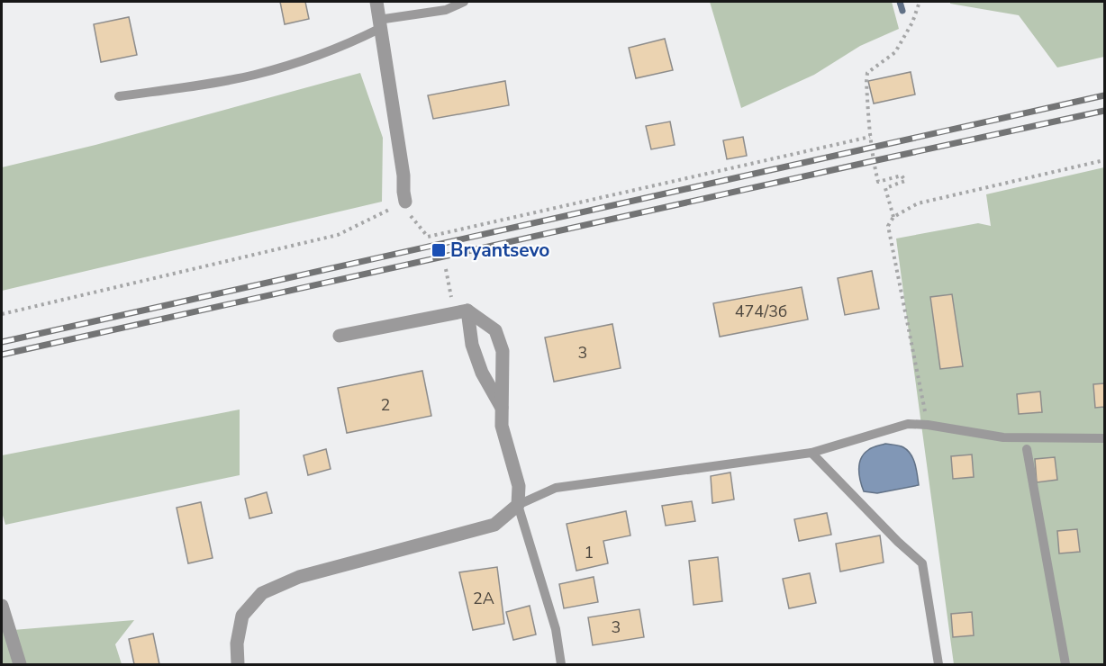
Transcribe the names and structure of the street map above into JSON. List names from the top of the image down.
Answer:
{
  "places": {
    "transit": ["Bryantsevo"]
  },
  "house_numbers": [
    "474/3б",
    "3",
    "2",
    "1",
    "2А",
    "3"
  ]
}
